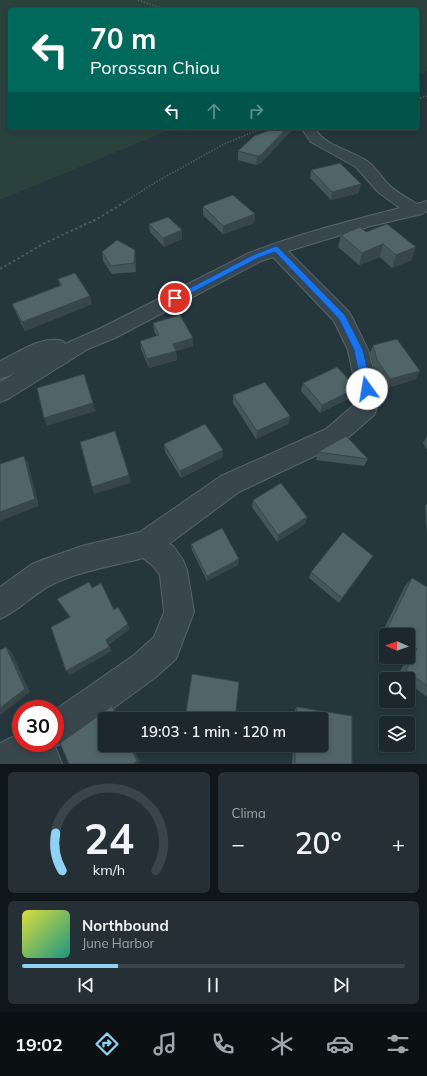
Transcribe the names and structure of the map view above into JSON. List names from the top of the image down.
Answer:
{
  "north": "left",
  "page": {
    "turn": ["70 m", "Porossan Chiou"],
    "limit": "30",
    "trip": "19:03 · 1 min · 120 m",
    "tile": "Clima",
    "heat": ["−", "20°", "+"],
    "song": ["Northbound", "June Harbor"],
    "tabs": "19:02",
    "gauge": ["24", "km/h"]
  }
}
